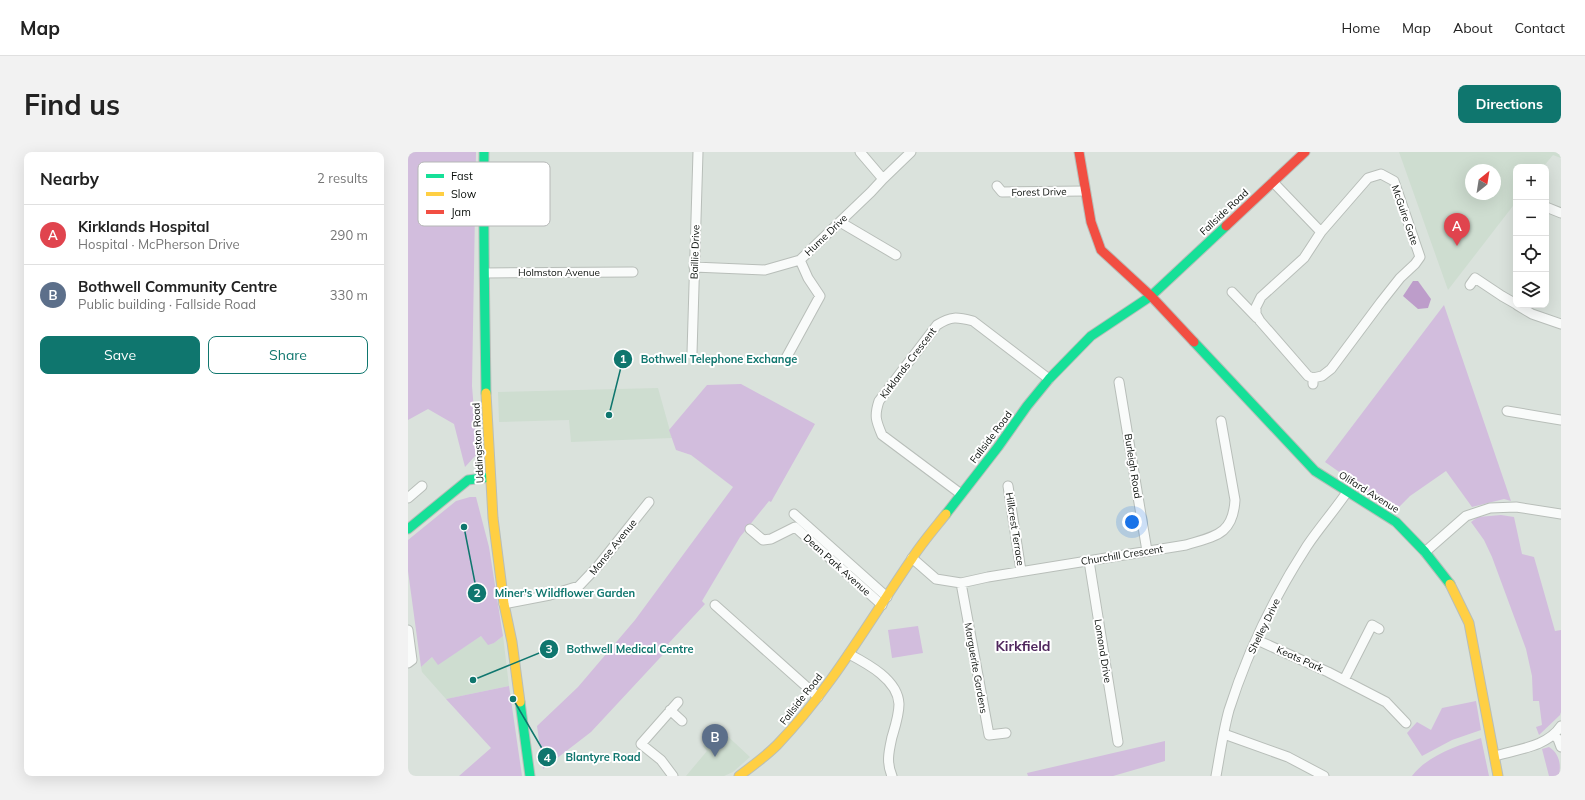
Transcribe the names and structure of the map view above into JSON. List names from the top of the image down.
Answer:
{
  "streets": {
    "street": [
      "Forest Drive",
      "Fallside Road",
      "McGuire Gate",
      "Hume Drive",
      "Baillie Drive",
      "Holmston Avenue",
      "Kirklands Crescent",
      "Uddingston Road",
      "Burleigh Road",
      "Olifard Avenue",
      "Hillcrest Terrace",
      "Manse Avenue",
      "Churchill Crescent",
      "Dean Park Avenue",
      "Shelley Drive",
      "Lomond Drive",
      "Keats Park",
      "Marguerite Gardens"
    ]
  },
  "crossings": [
    ["Forest Drive", "Olifard Avenue"],
    ["Fallside Road", "Kirklands Crescent"],
    ["Fallside Road", "Olifard Avenue"],
    ["Fallside Road", "Churchill Crescent"],
    ["Fallside Road", "Dean Park Avenue"],
    ["Hume Drive", "Baillie Drive"],
    ["Holmston Avenue", "Uddingston Road"],
    ["Uddingston Road", "Manse Avenue"],
    ["Burleigh Road", "Churchill Crescent"],
    ["Olifard Avenue", "Shelley Drive"],
    ["Hillcrest Terrace", "Churchill Crescent"],
    ["Churchill Crescent", "Lomond Drive"],
    ["Churchill Crescent", "Marguerite Gardens"],
    ["Shelley Drive", "Keats Park"]
  ],
  "districts": ["Kirkfield"],
  "places": [
    "Bothwell Telephone Exchange",
    "Miner's Wildflower Garden",
    "Bothwell Medical Centre",
    "Blantyre Road"
  ],
  "legend": ["Fast", "Slow", "Jam"],
  "north": "top right",
  "page": {
    "header": "Map",
    "nav": [
      "Home",
      "Map",
      "About",
      "Contact"
    ],
    "buttons": [
      "Directions",
      ["Save", "Share"]
    ],
    "title": "Find us",
    "heading": ["Nearby", "2 results"],
    "map_buttons": ["+", "−"],
    "list": [
      {
        "mark": "A",
        "name": "Kirklands Hospital",
        "note": "Hospital · McPherson Drive",
        "value": "290 m"
      },
      {
        "mark": "B",
        "name": "Bothwell Community Centre",
        "note": "Public building · Fallside Road",
        "value": "330 m"
      }
    ],
    "pins": ["A", "B"]
  }
}
